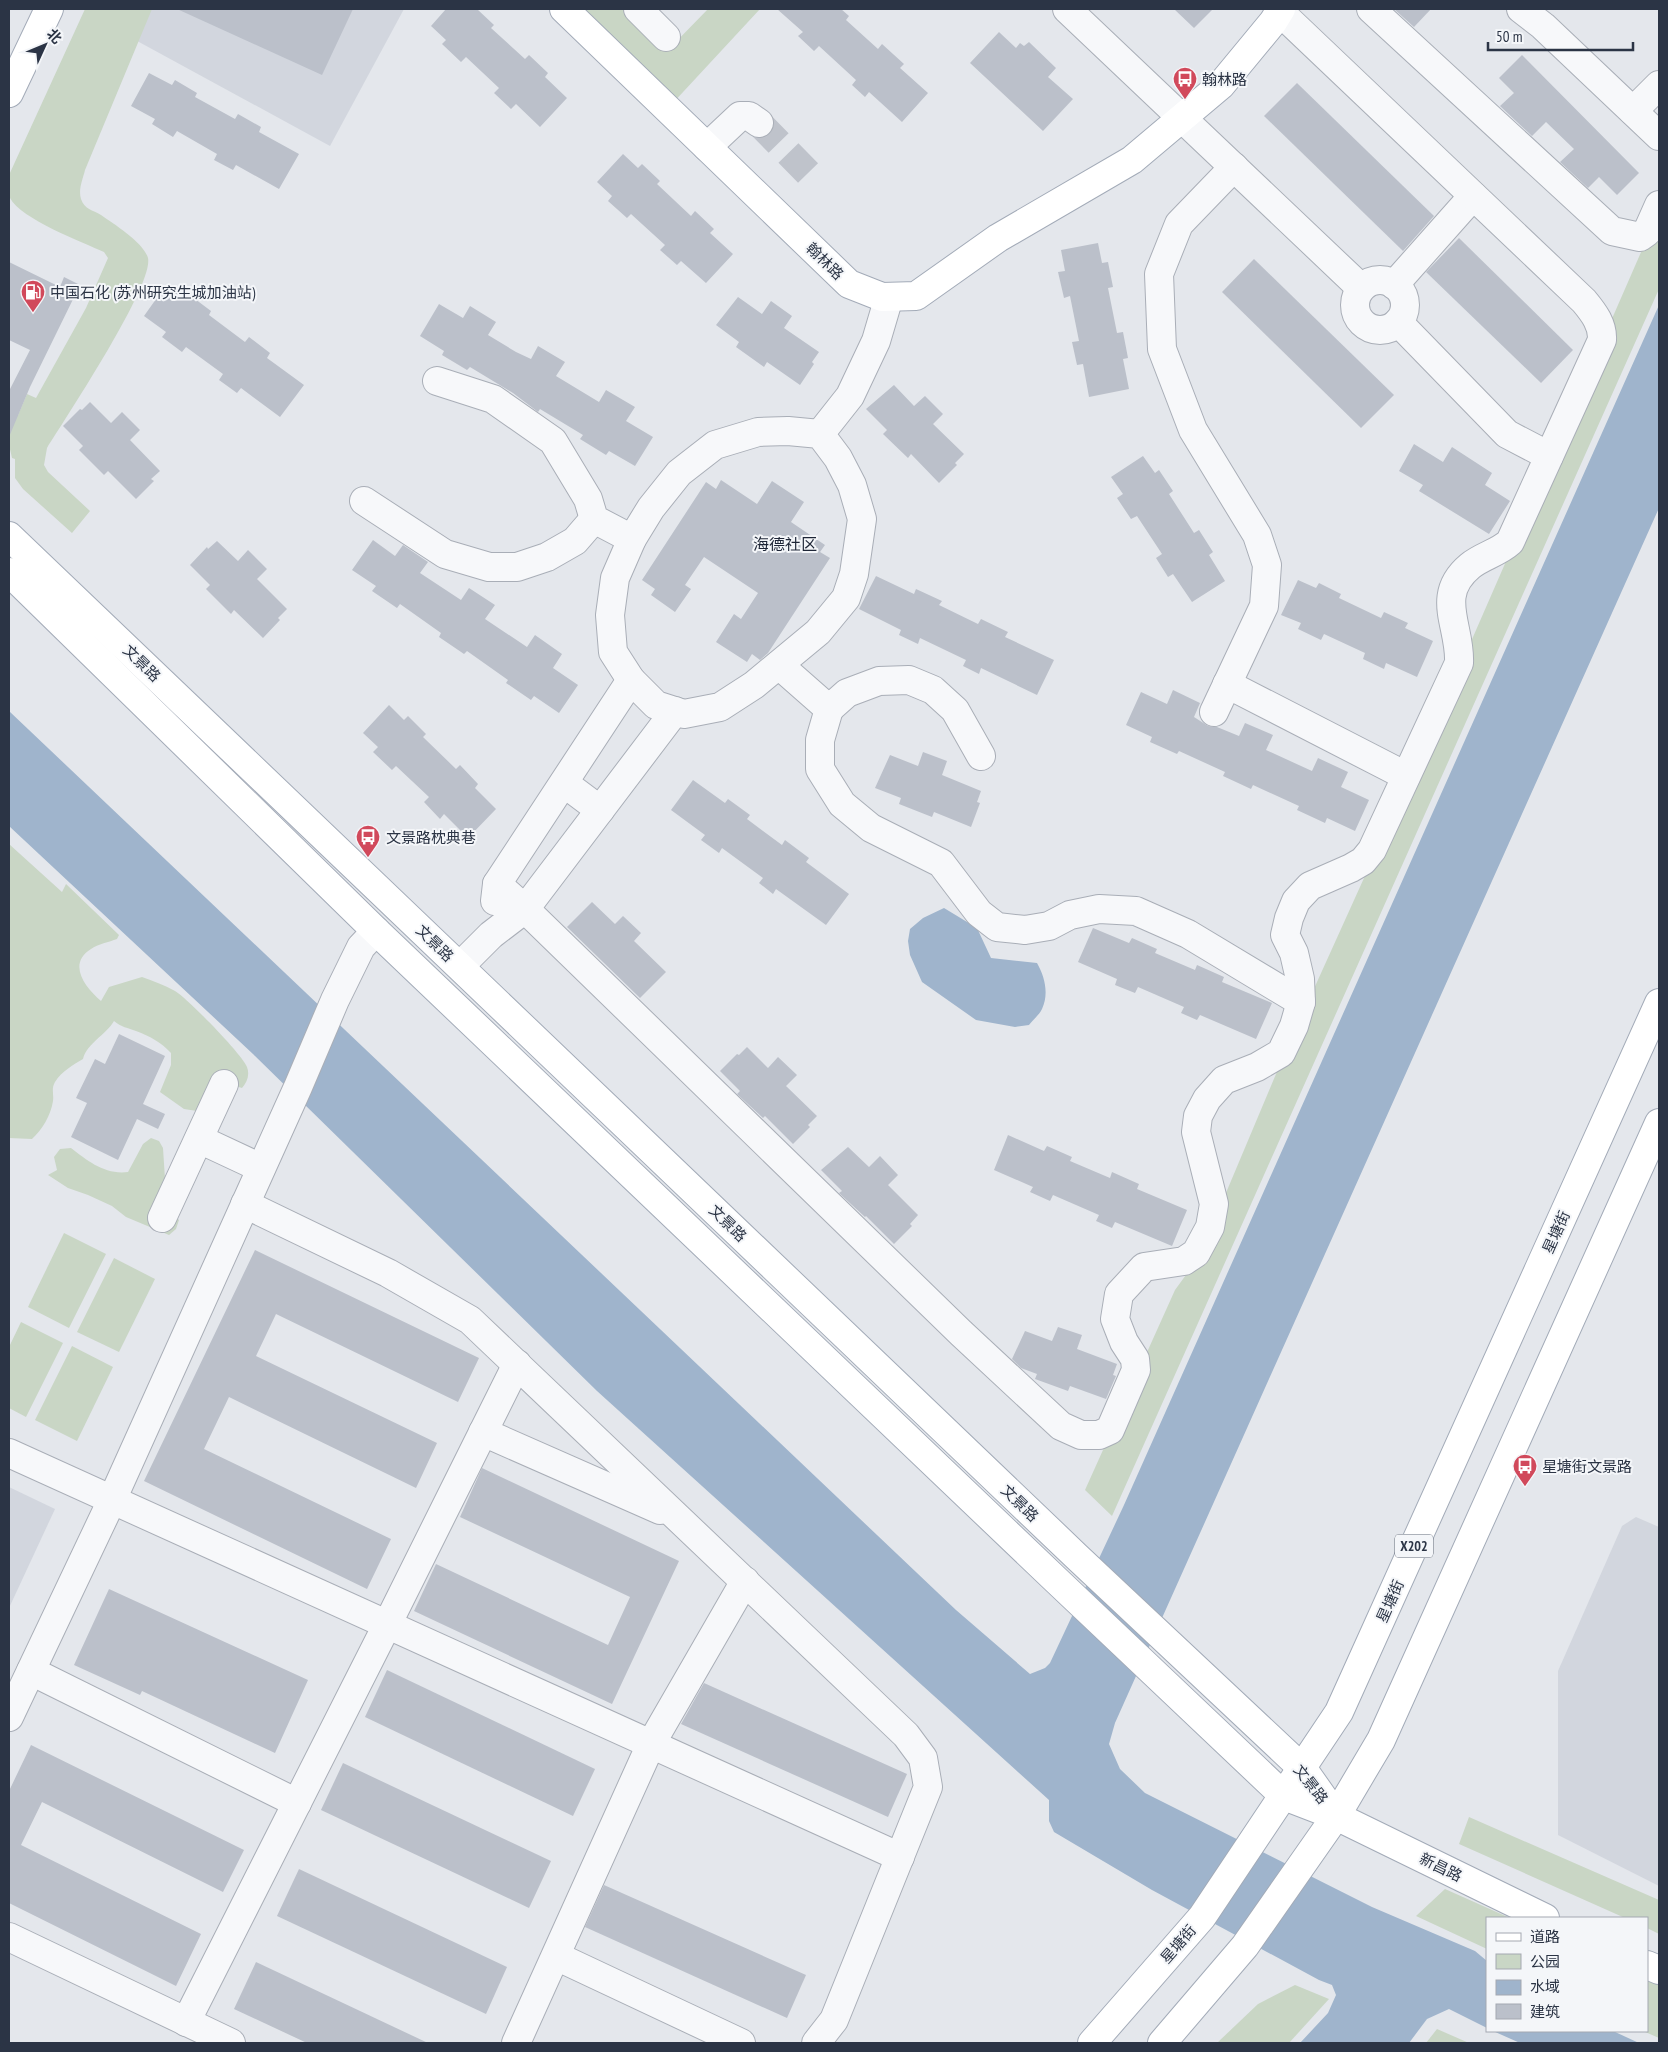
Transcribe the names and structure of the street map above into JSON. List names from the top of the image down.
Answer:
{
  "streets": {
    "main road": [
      "翰林路",
      "文景路",
      "星塘街",
      "X202",
      "新昌路"
    ]
  },
  "crossings": [
    ["文景路", "星塘街"],
    ["文景路", "新昌路"]
  ],
  "districts": ["海德社区"],
  "places": {
    "bus stop": ["翰林路", "文景路枕典巷", "星塘街文景路"],
    "fuel station": ["中国石化 (苏州研究生城加油站)"]
  },
  "legend": [
    "道路",
    "公园",
    "水域",
    "建筑"
  ],
  "scale_bar": "50 m",
  "north": "top right"
}
